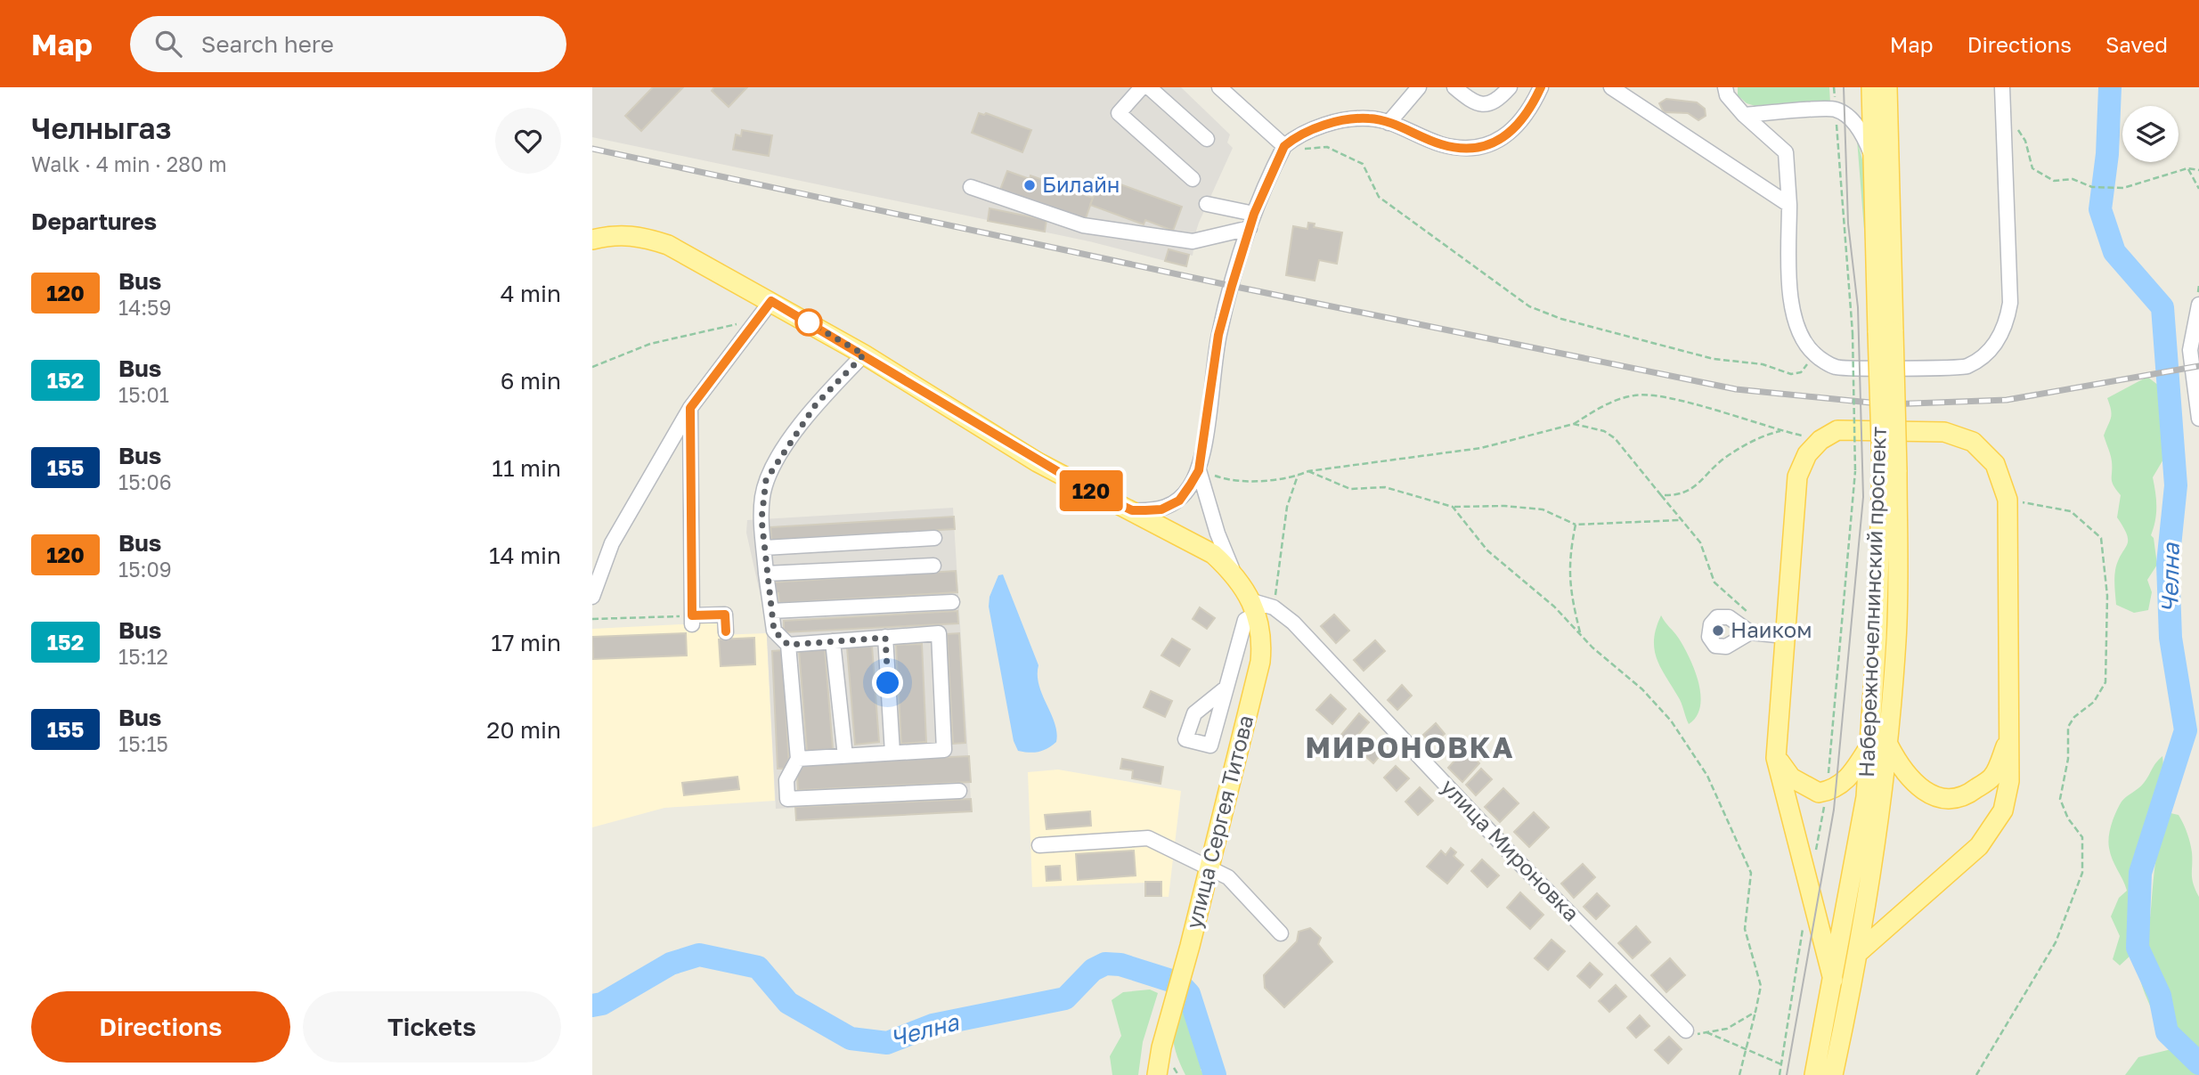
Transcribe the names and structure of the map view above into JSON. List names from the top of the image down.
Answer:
{
  "streets": {
    "main road": ["Набережночелнинский проспект", "улица Сергея Титова"],
    "street": ["улица Мироновка"]
  },
  "crossings": [
    ["улица Сергея Титова", "улица Мироновка"]
  ],
  "districts": ["МИРОНОВКА"],
  "water": ["Челна"],
  "places": ["Билайн", "Наиком"],
  "lines": ["bus line 120"],
  "page": {
    "header": "Map",
    "search": "Search here",
    "nav": ["Map", "Directions", "Saved"],
    "heading": [
      ["Челныгаз", "Walk · 4 min · 280 m"],
      "Departures"
    ],
    "on_map": "120",
    "list": [
      {
        "mark": "120",
        "name": "Bus",
        "note": "14:59",
        "value": "4 min"
      },
      {
        "mark": "152",
        "name": "Bus",
        "note": "15:01",
        "value": "6 min"
      },
      {
        "mark": "155",
        "name": "Bus",
        "note": "15:06",
        "value": "11 min"
      },
      {
        "mark": "120",
        "name": "Bus",
        "note": "15:09",
        "value": "14 min"
      },
      {
        "mark": "152",
        "name": "Bus",
        "note": "15:12",
        "value": "17 min"
      },
      {
        "mark": "155",
        "name": "Bus",
        "note": "15:15",
        "value": "20 min"
      }
    ],
    "buttons": ["Directions", "Tickets"]
  }
}
